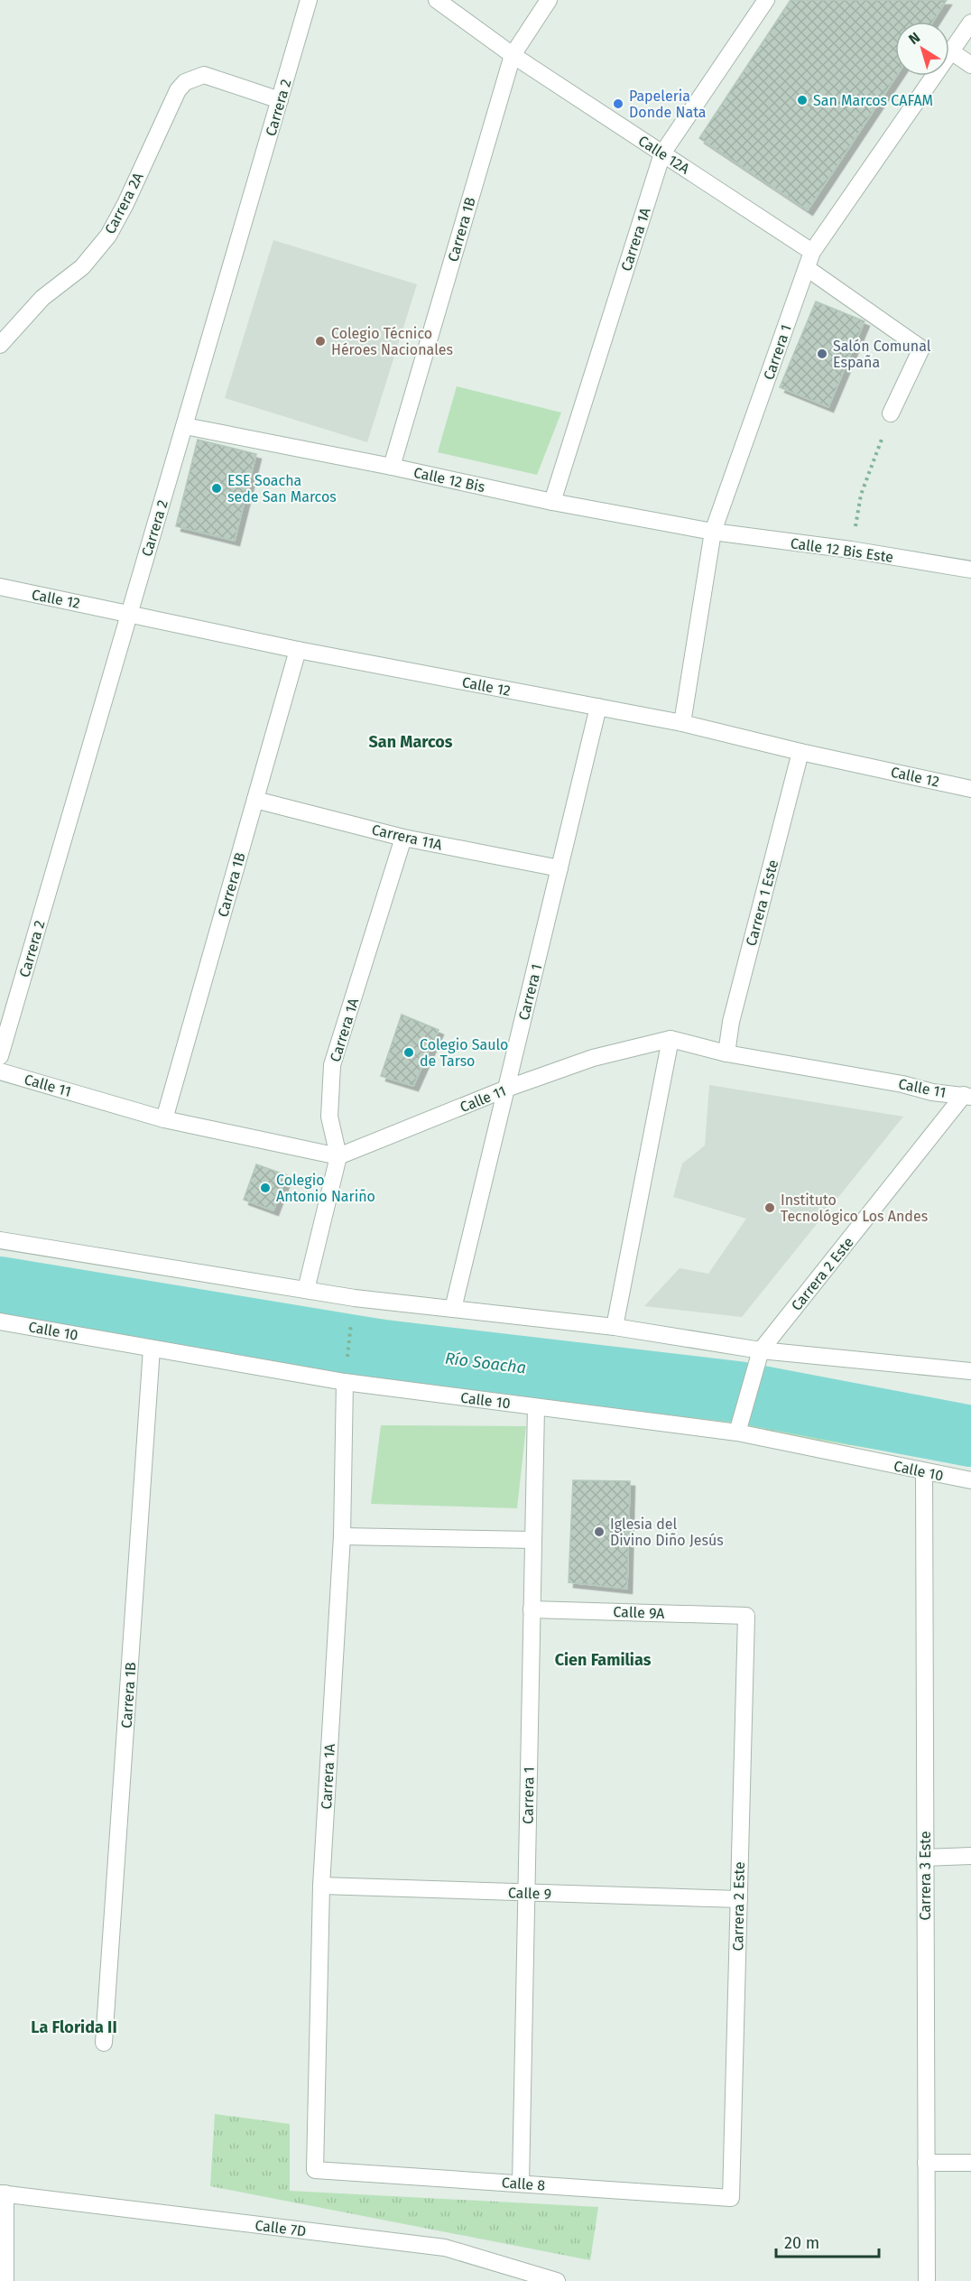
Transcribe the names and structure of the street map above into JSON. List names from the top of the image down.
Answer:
{
  "streets": {
    "street": [
      "Carrera 2",
      "Calle 12A",
      "Carrera 2A",
      "Carrera 1B",
      "Carrera 1A",
      "Carrera 1",
      "Calle 12 Bis",
      "Calle 12 Bis Este",
      "Calle 12",
      "Carrera 11A",
      "Carrera 1 Este",
      "Calle 11",
      "Carrera 2 Este",
      "Calle 10",
      "Calle 9A",
      "Carrera 3 Este",
      "Calle 9",
      "Calle 8",
      "Calle 7D"
    ]
  },
  "crossings": [
    ["Carrera 2", "Carrera 2A"],
    ["Carrera 2", "Calle 12 Bis"],
    ["Carrera 2", "Calle 12"],
    ["Calle 12A", "Carrera 1B"],
    ["Calle 12A", "Carrera 1A"],
    ["Calle 12A", "Carrera 1"],
    ["Carrera 1B", "Calle 12 Bis"],
    ["Carrera 1B", "Calle 12"],
    ["Carrera 1B", "Carrera 11A"],
    ["Carrera 1B", "Calle 11"],
    ["Carrera 1B", "Calle 10"],
    ["Carrera 1A", "Calle 12 Bis"],
    ["Carrera 1A", "Carrera 11A"],
    ["Carrera 1A", "Calle 11"],
    ["Carrera 1A", "Calle 10"],
    ["Carrera 1A", "Calle 9"],
    ["Carrera 1A", "Calle 8"],
    ["Carrera 1", "Calle 12 Bis"],
    ["Carrera 1", "Calle 12 Bis Este"],
    ["Carrera 1", "Calle 12"],
    ["Carrera 1", "Carrera 11A"],
    ["Carrera 1", "Calle 11"],
    ["Carrera 1", "Calle 10"],
    ["Carrera 1", "Calle 9A"],
    ["Carrera 1", "Calle 9"],
    ["Carrera 1", "Calle 8"],
    ["Calle 12 Bis", "Calle 12 Bis Este"],
    ["Calle 12", "Carrera 1 Este"],
    ["Carrera 1 Este", "Calle 11"],
    ["Calle 11", "Carrera 2 Este"],
    ["Carrera 2 Este", "Calle 9A"],
    ["Carrera 2 Este", "Calle 9"],
    ["Carrera 2 Este", "Calle 8"],
    ["Calle 10", "Carrera 3 Este"]
  ],
  "districts": ["San Marcos", "Cien Familias", "La Florida II"],
  "water": ["Río Soacha"],
  "places": [
    "San Marcos CAFAM",
    "Papeleria Donde Nata",
    "Colegio Técnico Héroes Nacionales",
    "Salón Comunal España",
    "ESE Soacha sede San Marcos",
    "Colegio Saulo de Tarso",
    "Colegio Antonio Nariño",
    "Instituto Tecnológico Los Andes",
    "Iglesia del Divino Diño Jesús"
  ],
  "scale_bar": "20 m",
  "north": "top left"
}
